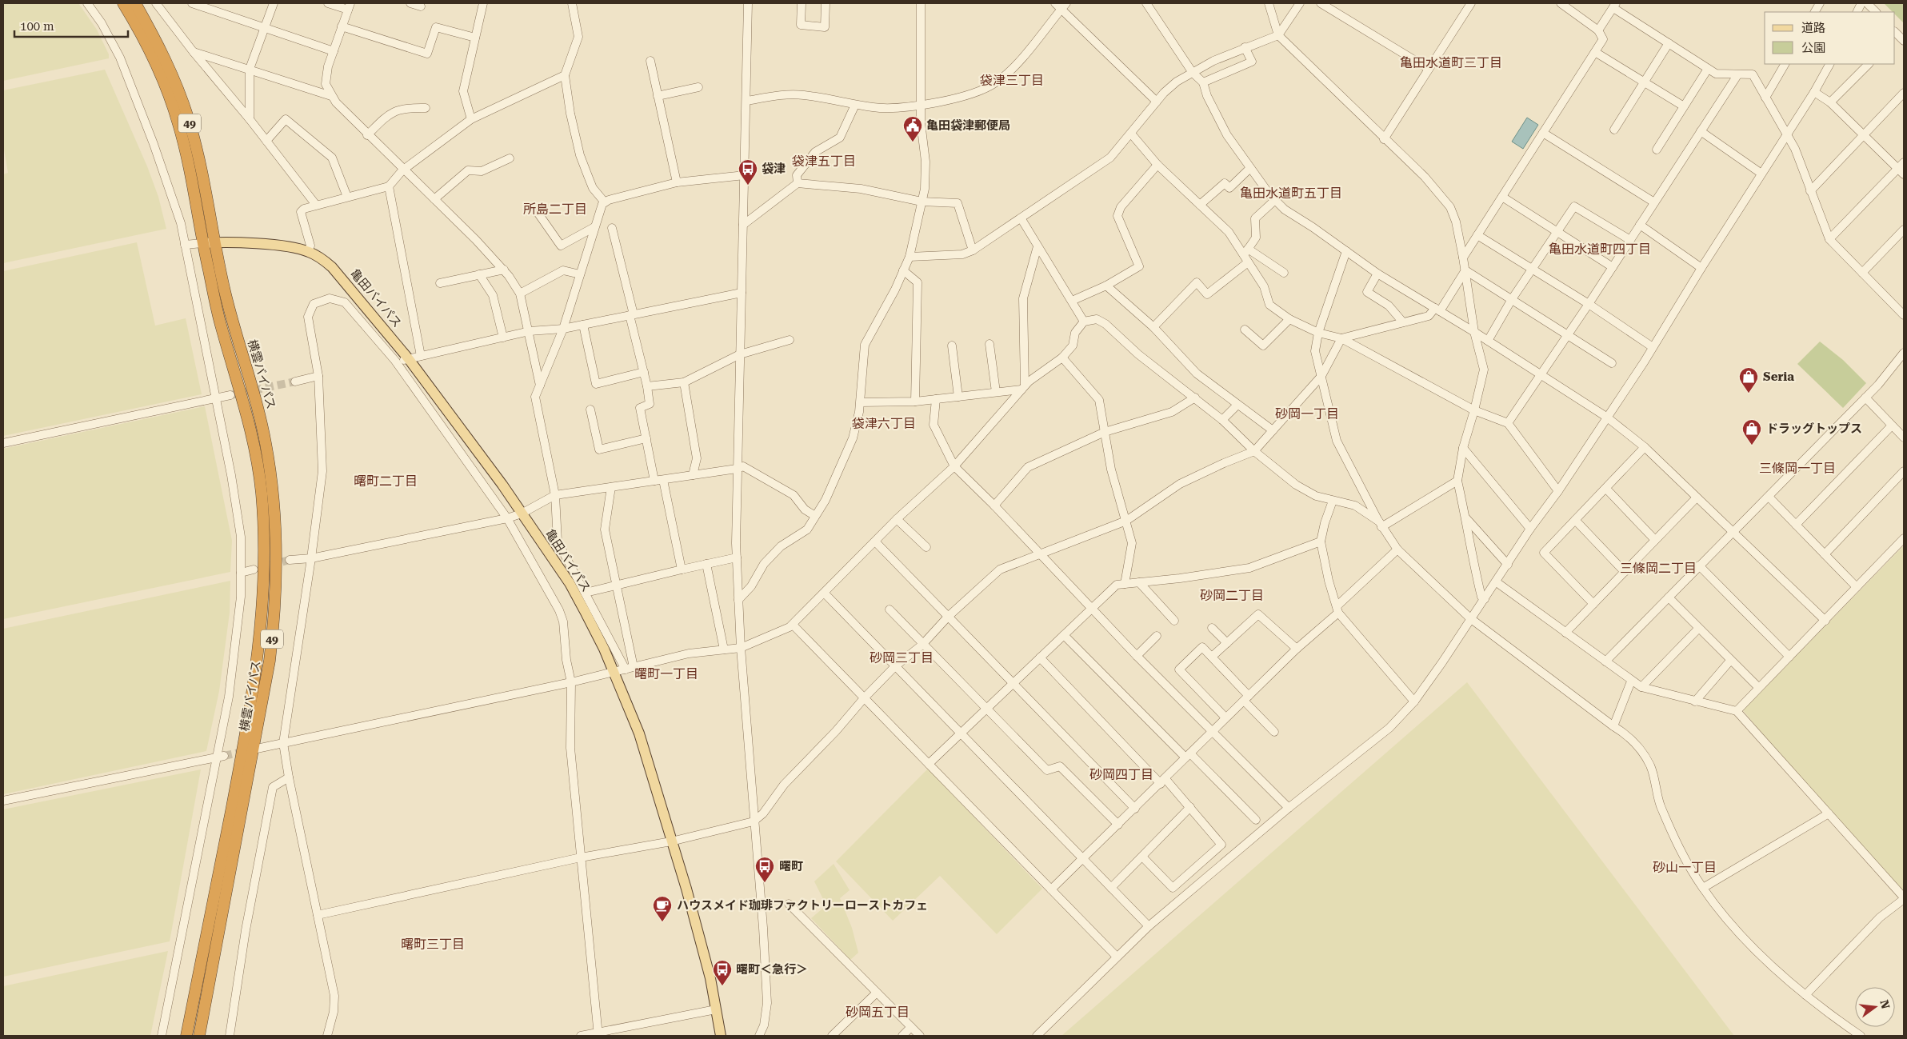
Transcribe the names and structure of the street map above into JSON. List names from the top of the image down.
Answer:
{
  "streets": {
    "highway": ["49", "横雲バイパス"],
    "main road": ["亀田バイパス"]
  },
  "crossings": [
    ["49", "亀田バイパス"],
    ["49", "横雲バイパス"],
    ["亀田バイパス", "横雲バイパス"]
  ],
  "districts": [
    "亀田水道町三丁目",
    "袋津三丁目",
    "袋津五丁目",
    "亀田水道町五丁目",
    "所島二丁目",
    "亀田水道町四丁目",
    "砂岡一丁目",
    "袋津六丁目",
    "三條岡一丁目",
    "曙町二丁目",
    "三條岡二丁目",
    "砂岡二丁目",
    "砂岡三丁目",
    "曙町一丁目",
    "砂岡四丁目",
    "砂山一丁目",
    "曙町三丁目",
    "砂岡五丁目"
  ],
  "places": {
    "public building": ["亀田袋津郵便局"],
    "bus stop": ["袋津", "曙町", "曙町＜急行＞"],
    "shop": ["Seria", "ドラッグトップス"],
    "cafe": ["ハウスメイド珈琲ファクトリーローストカフェ"]
  },
  "legend": ["道路", "公園"],
  "scale_bar": "100 m",
  "north": "right"
}
